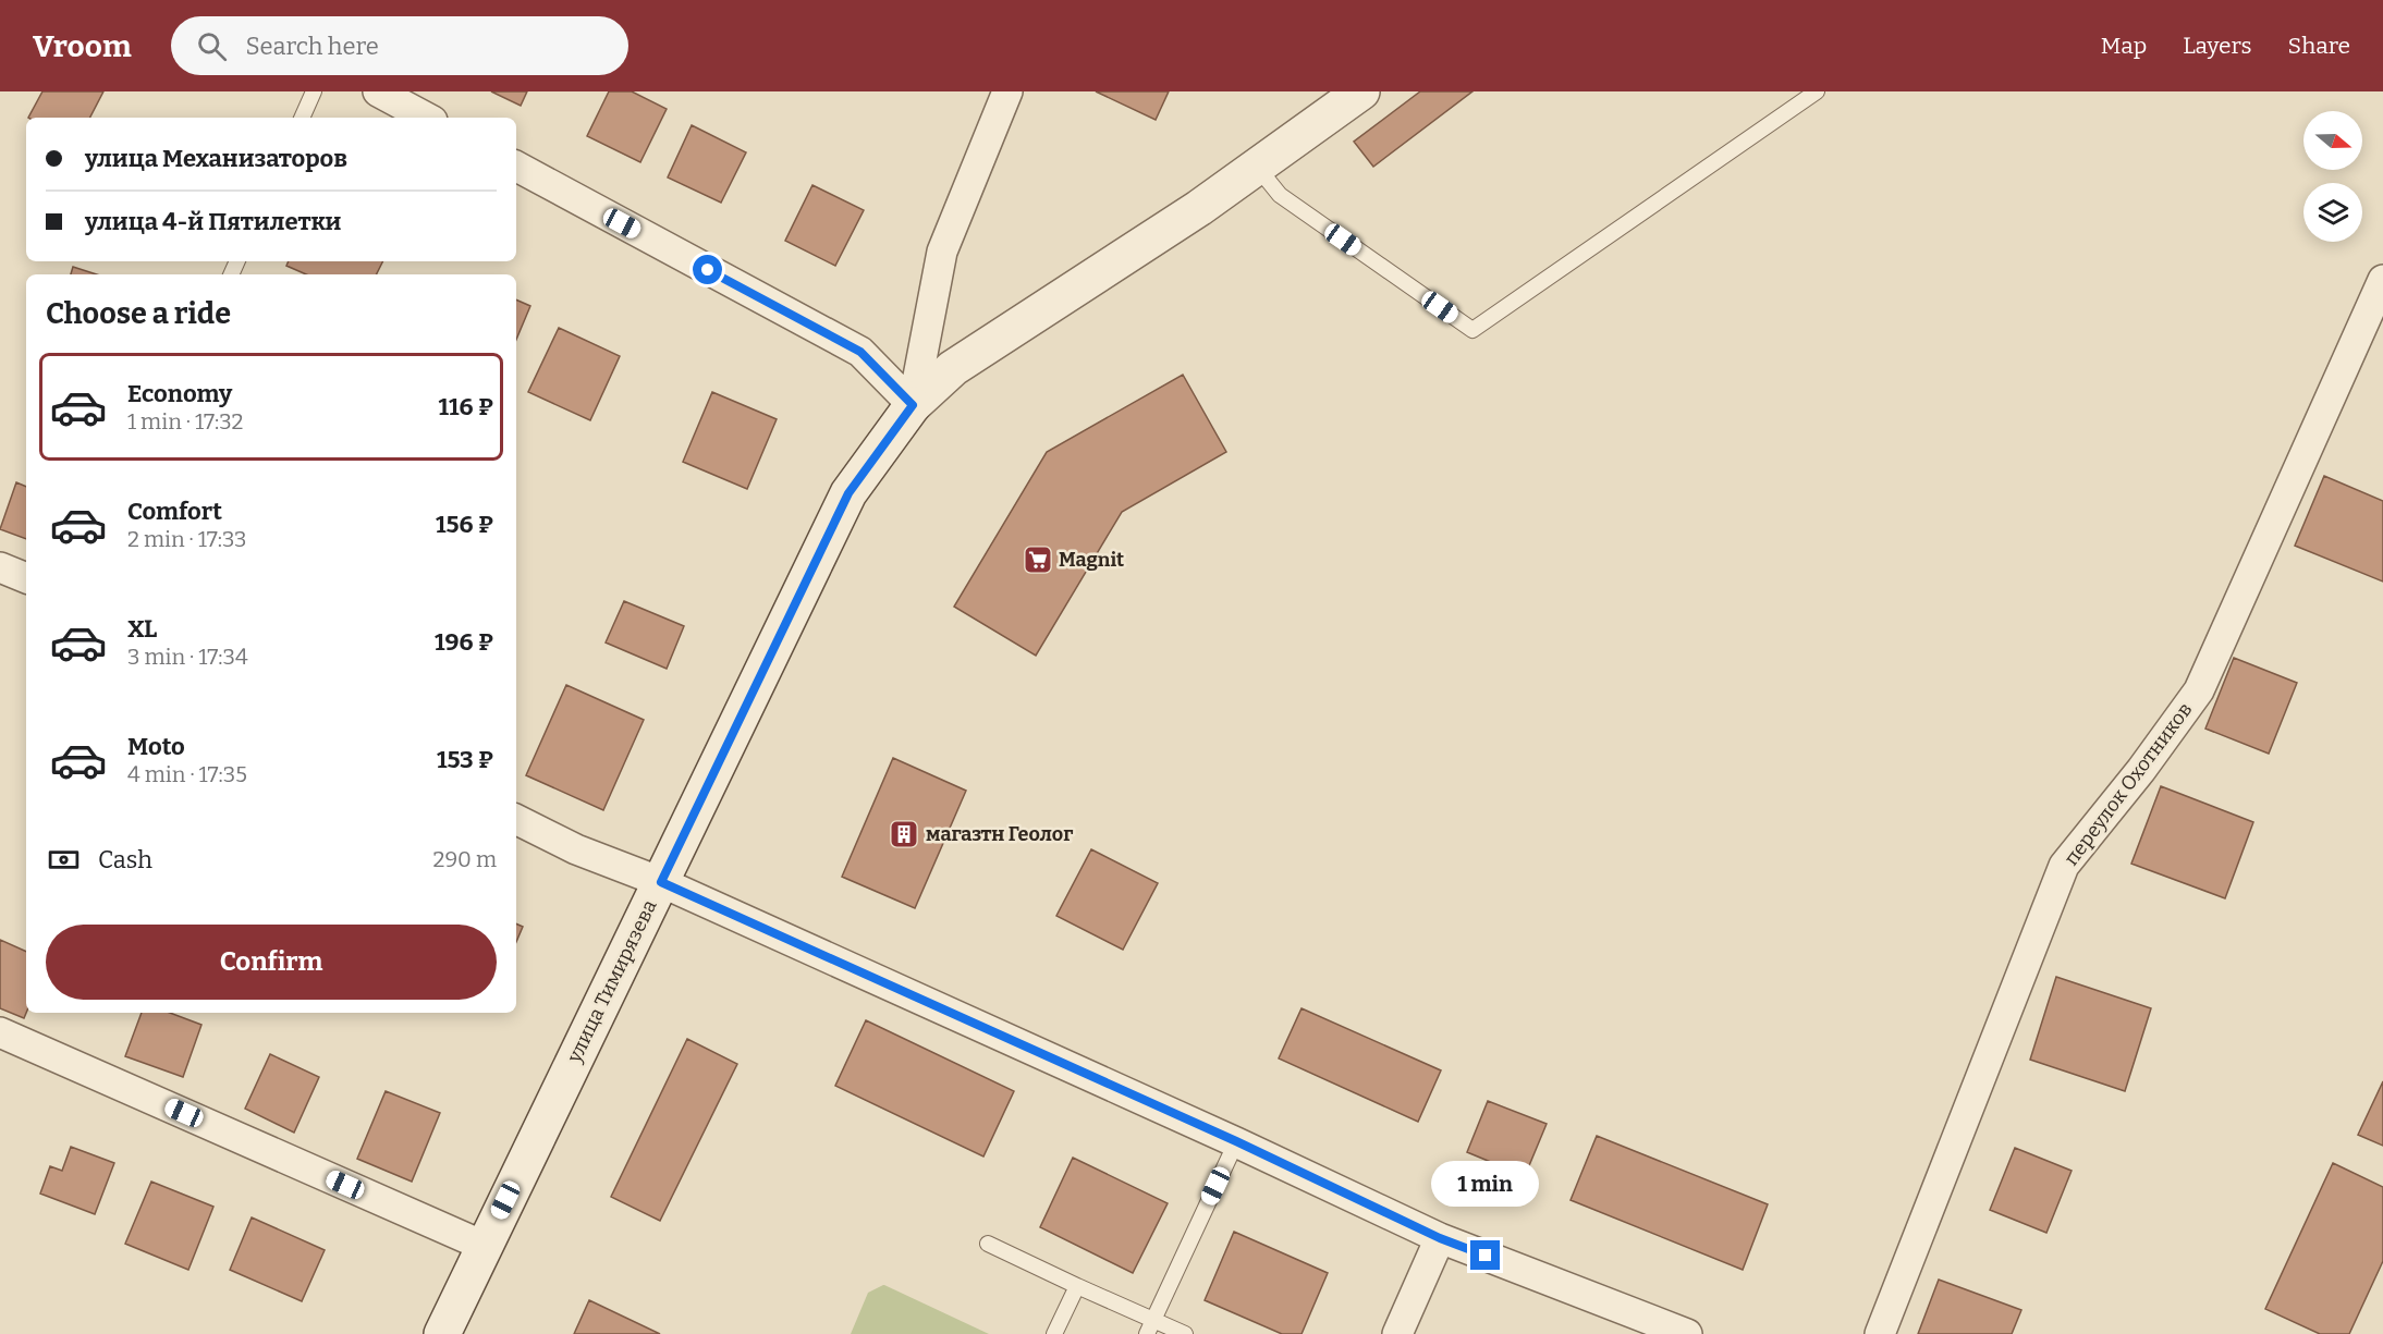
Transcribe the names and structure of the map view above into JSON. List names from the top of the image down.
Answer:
{
  "streets": {
    "main road": ["улица Тимирязева"],
    "street": ["переулок Охотников"]
  },
  "places": {
    "supermarket": ["Magnit"],
    "building": ["магазтн Геолог"]
  },
  "north": "right",
  "page": {
    "header": "Vroom",
    "search": "Search here",
    "nav": ["Map", "Layers", "Share"],
    "banner": ["улица Механизаторов", "улица 4-й Пятилетки"],
    "heading": "Choose a ride",
    "list": [
      {
        "name": "Economy",
        "note": "1 min · 17:32",
        "value": "116 ₽"
      },
      {
        "name": "Comfort",
        "note": "2 min · 17:33",
        "value": "156 ₽"
      },
      {
        "name": "XL",
        "note": "3 min · 17:34",
        "value": "196 ₽"
      },
      {
        "name": "Moto",
        "note": "4 min · 17:35",
        "value": "153 ₽"
      }
    ],
    "pay": ["Cash", "290 m"],
    "buttons": "Confirm",
    "bubble": "1 min"
  }
}
